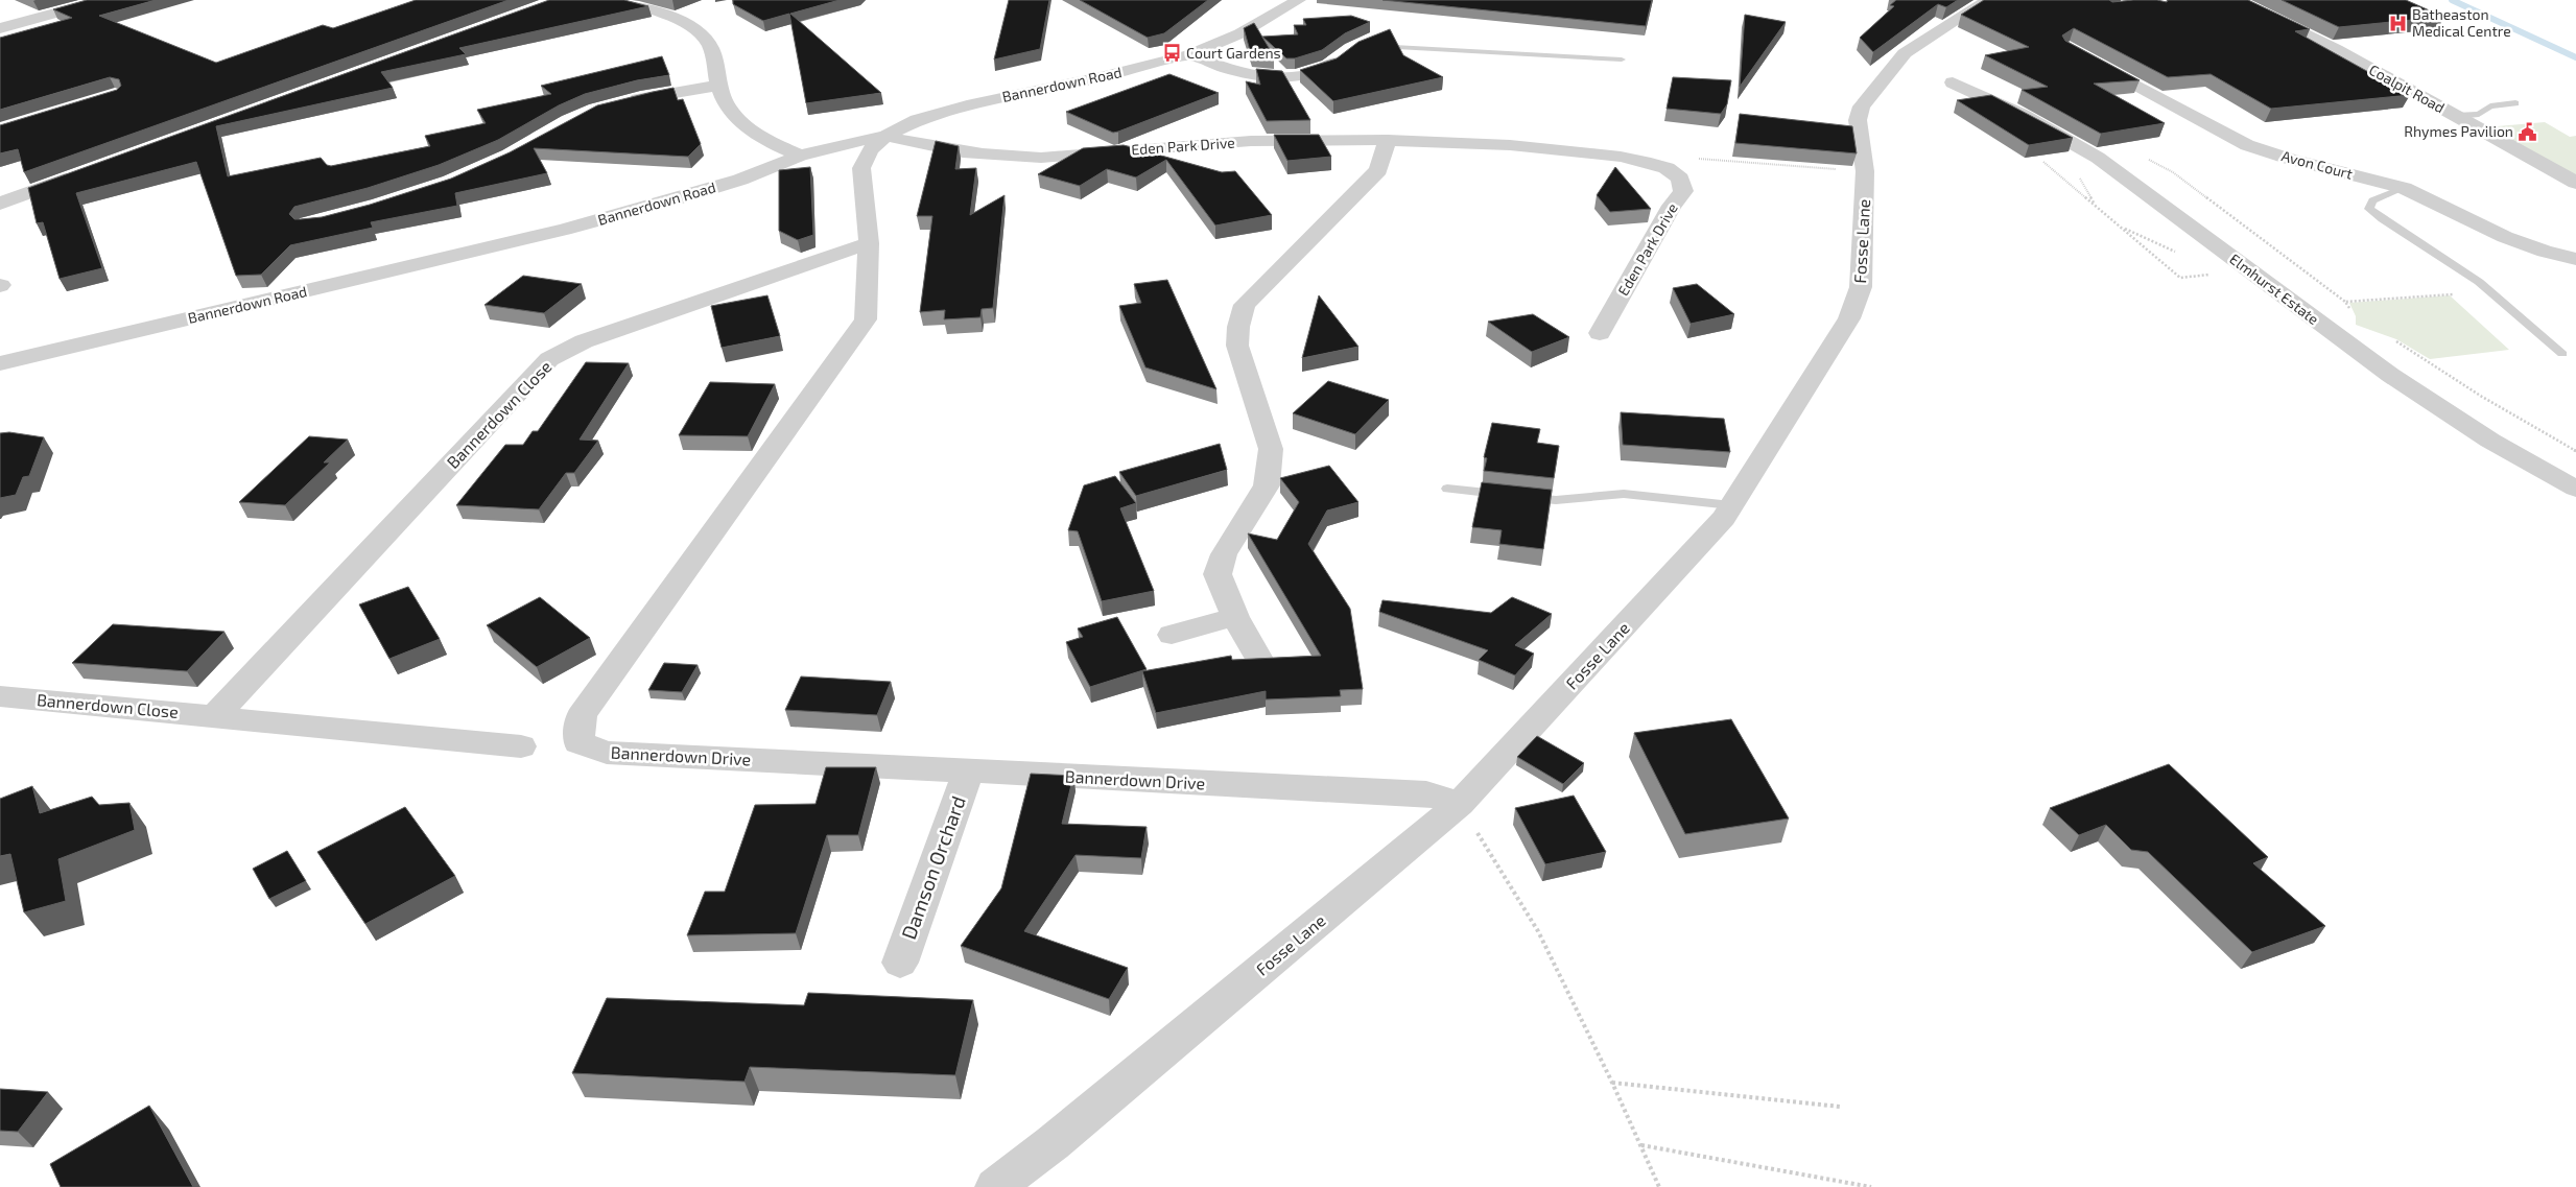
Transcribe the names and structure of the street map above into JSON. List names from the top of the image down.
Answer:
{
  "streets": {
    "street": [
      "Bannerdown Road",
      "Coalpit Road",
      "Eden Park Drive",
      "Avon Court",
      "Fosse Lane",
      "Elmhurst Estate",
      "Bannerdown Close",
      "Bannerdown Drive",
      "Damson Orchard"
    ]
  },
  "crossings": [
    ["Bannerdown Road", "Eden Park Drive"],
    ["Bannerdown Road", "Bannerdown Drive"],
    ["Eden Park Drive", "Bannerdown Drive"],
    ["Fosse Lane", "Bannerdown Drive"],
    ["Bannerdown Close", "Bannerdown Drive"],
    ["Bannerdown Drive", "Damson Orchard"]
  ],
  "places": {
    "hospital": ["Batheaston Medical Centre"],
    "bus stop": ["Court Gardens"],
    "public building": ["Rhymes Pavilion"]
  }
}
